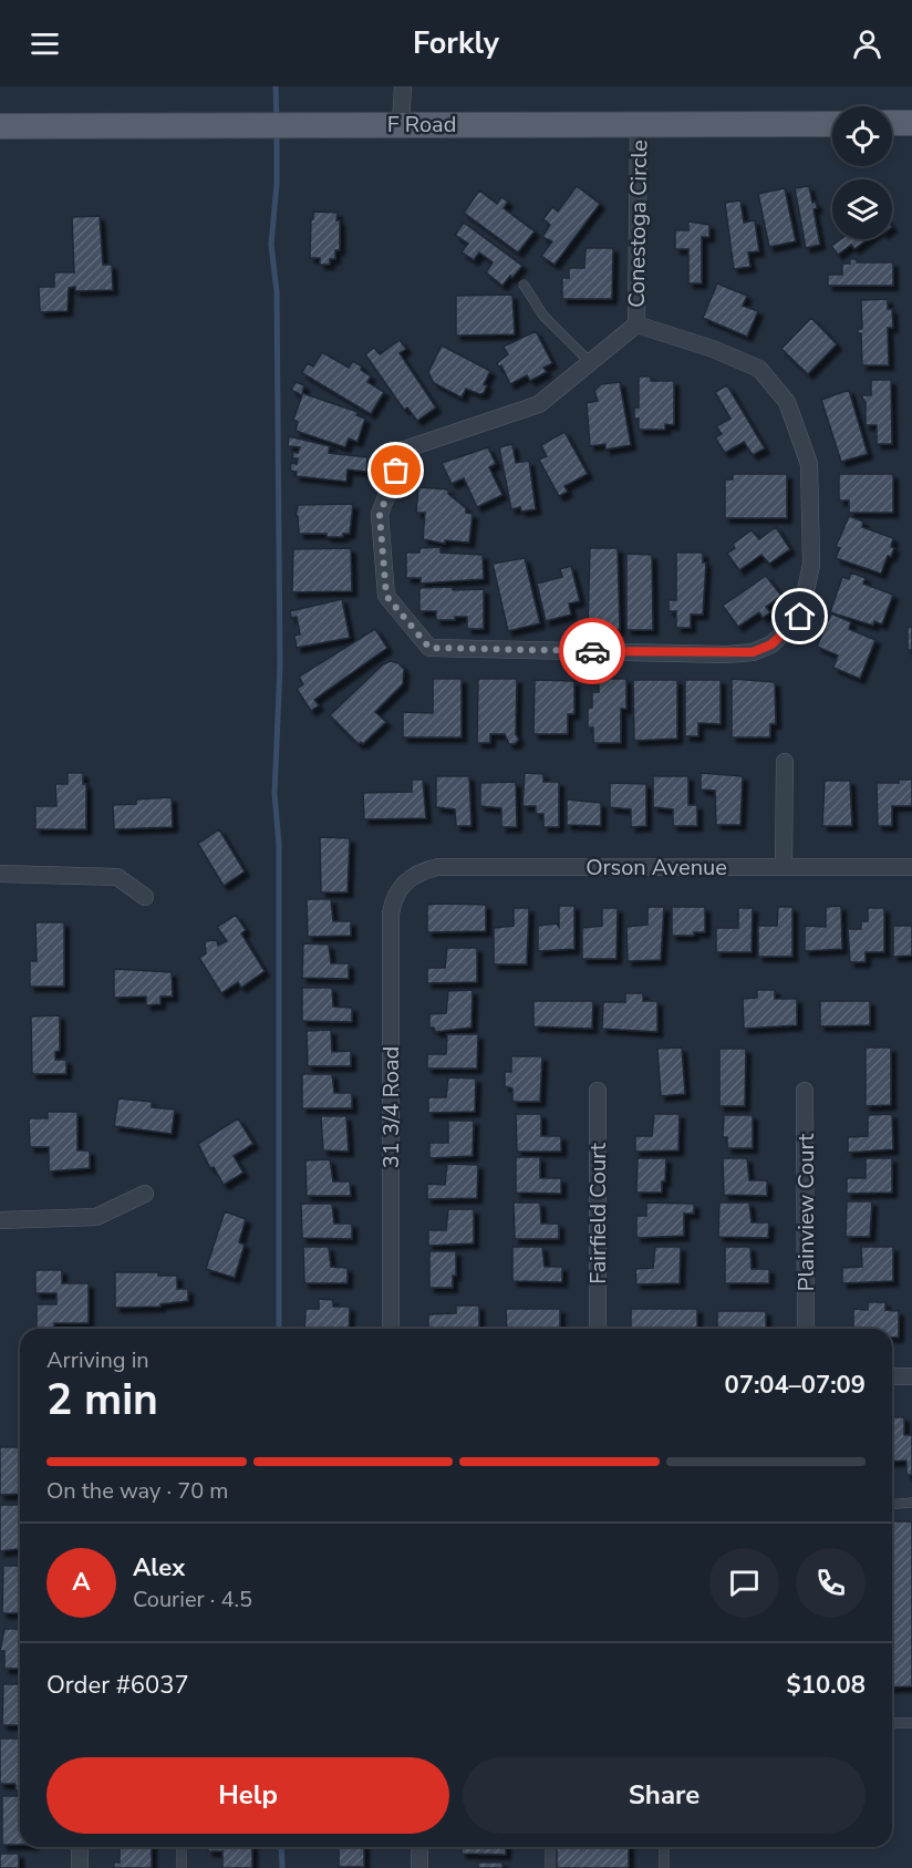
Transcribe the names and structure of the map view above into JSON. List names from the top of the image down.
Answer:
{
  "streets": {
    "main road": ["F Road"],
    "street": [
      "Conestoga Circle",
      "Orson Avenue",
      "31 3/4 Road",
      "Plainview Court",
      "Fairfield Court"
    ]
  },
  "crossings": [
    ["F Road", "Conestoga Circle"],
    ["Orson Avenue", "31 3/4 Road"]
  ],
  "page": {
    "header": "Forkly",
    "heading": ["2 min", "Arriving in", "07:04–07:09"],
    "panel": [
      "Alex",
      "Courier · 4.5",
      "Order #6037",
      "$10.08"
    ],
    "bar": "On the way · 70 m",
    "round": "A",
    "buttons": ["Help", "Share"]
  }
}
